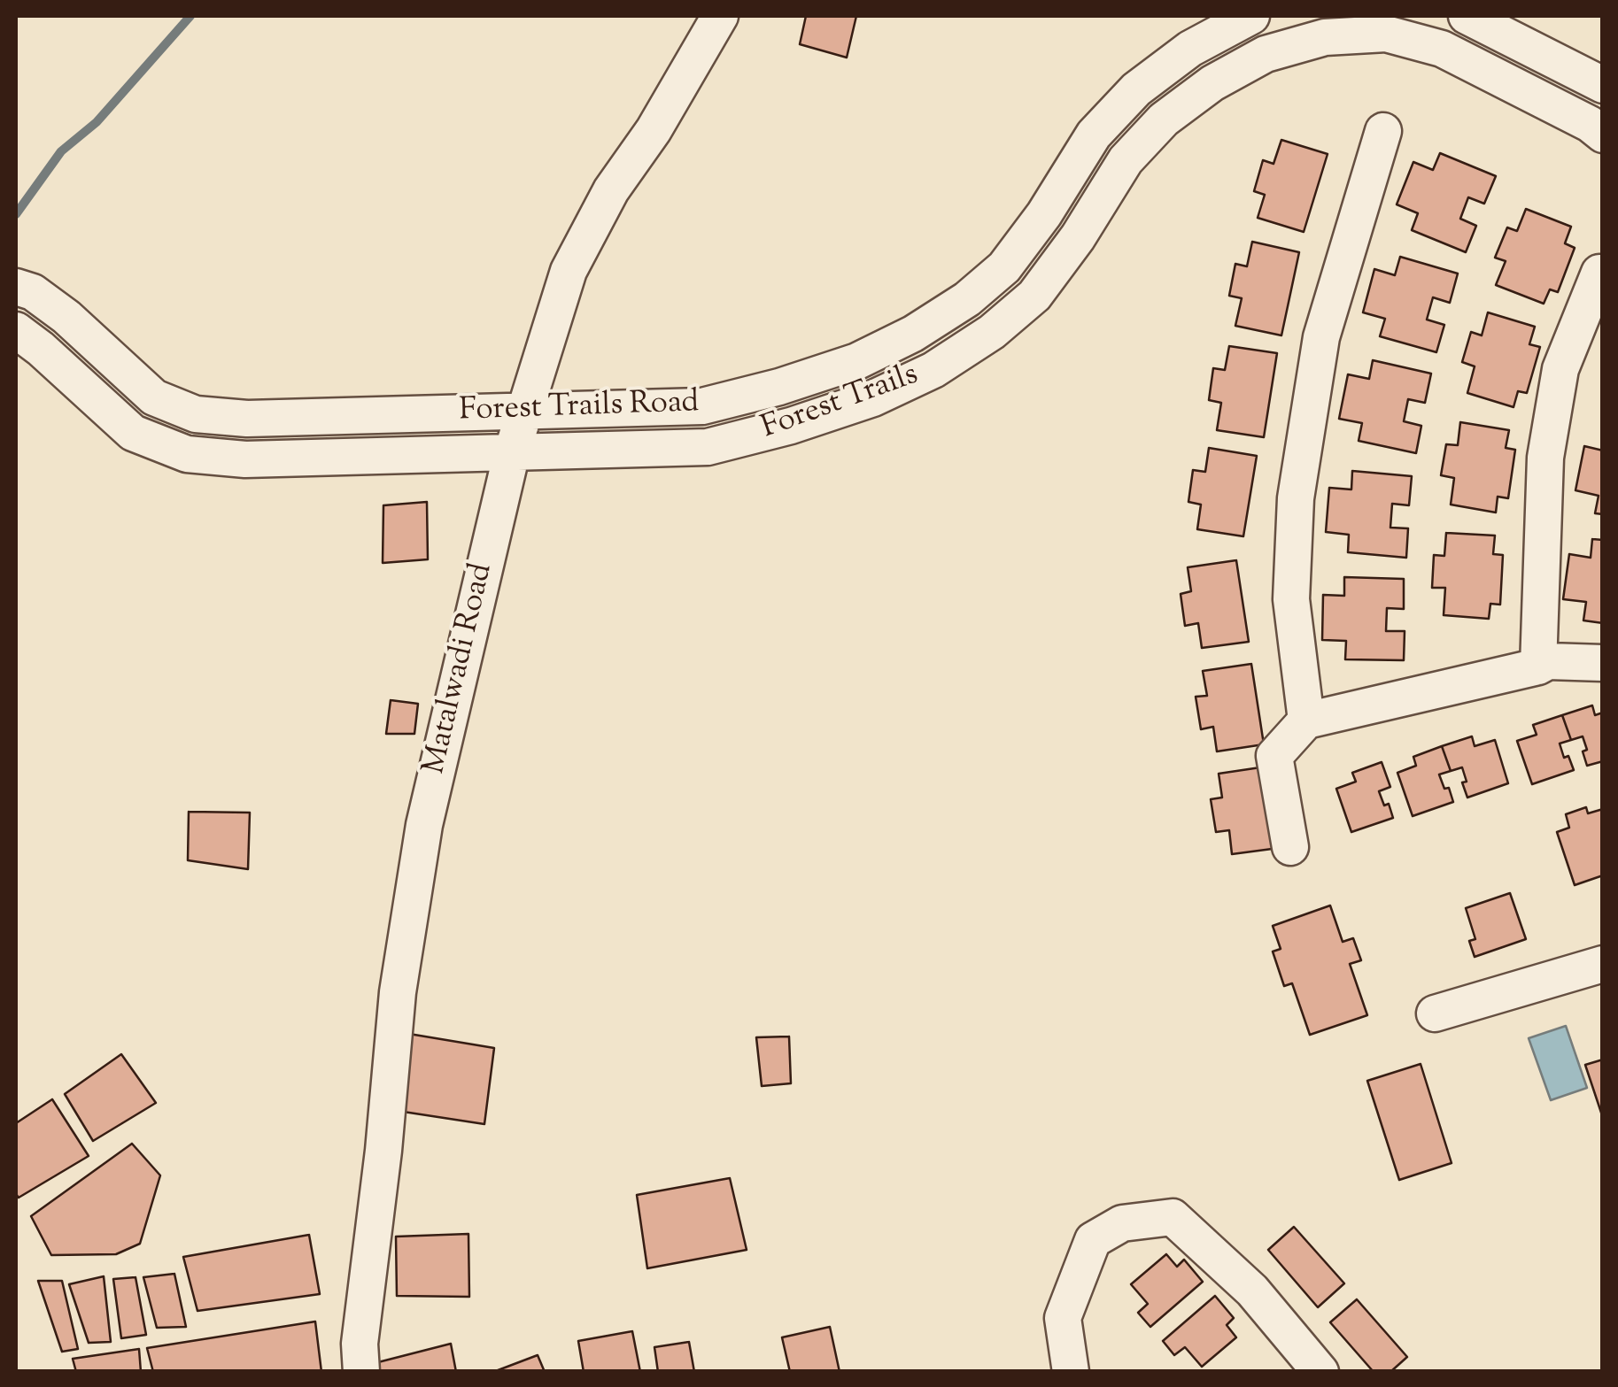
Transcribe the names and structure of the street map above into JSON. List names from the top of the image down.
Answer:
{
  "streets": {
    "street": ["Forest Trails", "Forest Trails Road", "Matalwadi Road"]
  },
  "crossings": [
    ["Forest Trails", "Matalwadi Road"],
    ["Forest Trails Road", "Matalwadi Road"]
  ]
}
